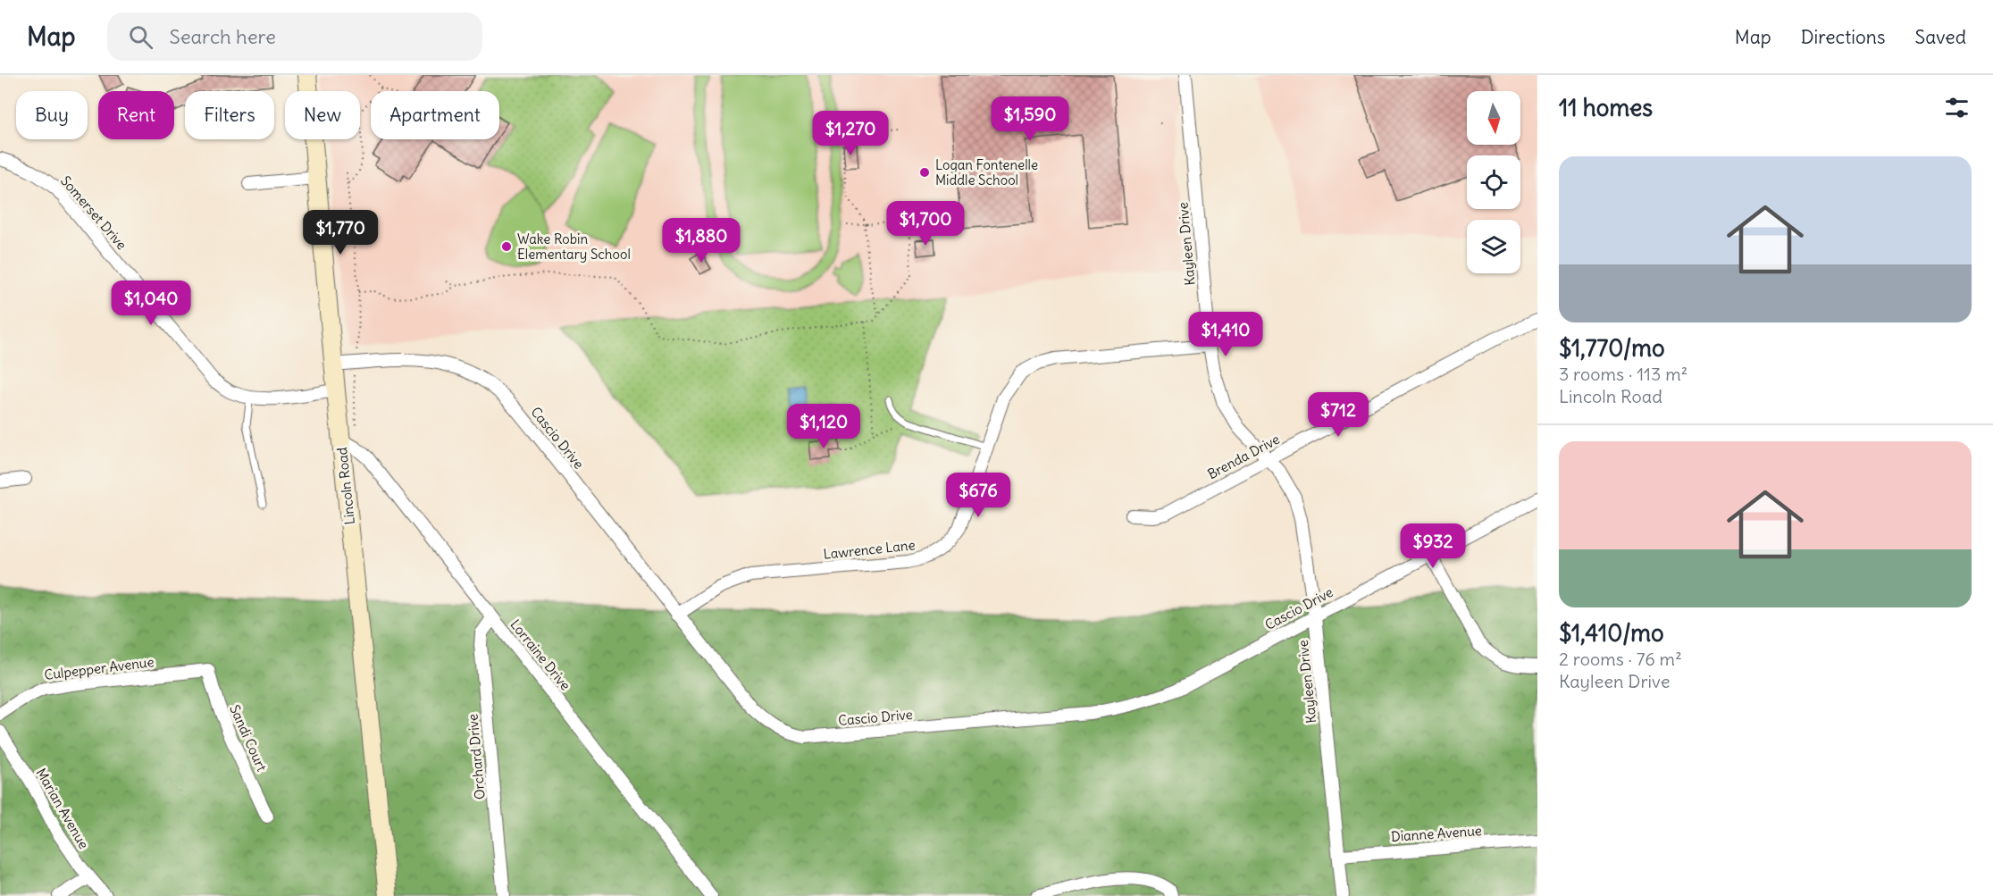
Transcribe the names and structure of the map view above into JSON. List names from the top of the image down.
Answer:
{
  "streets": {
    "main road": ["Lincoln Road"],
    "street": [
      "Somerset Drive",
      "Kayleen Drive",
      "Cascio Drive",
      "Brenda Drive",
      "Lawrence Lane",
      "Lorraine Drive",
      "Culpepper Avenue",
      "Sandi Court",
      "Orchard Drive",
      "Marian Avenue",
      "Dianne Avenue"
    ]
  },
  "crossings": [
    ["Somerset Drive", "Lincoln Road"],
    ["Kayleen Drive", "Cascio Drive"],
    ["Kayleen Drive", "Brenda Drive"],
    ["Kayleen Drive", "Lawrence Lane"],
    ["Kayleen Drive", "Dianne Avenue"],
    ["Cascio Drive", "Lincoln Road"],
    ["Cascio Drive", "Lawrence Lane"],
    ["Lincoln Road", "Lorraine Drive"],
    ["Lorraine Drive", "Orchard Drive"],
    ["Culpepper Avenue", "Sandi Court"]
  ],
  "places": ["Logan Fontenelle Middle School", "Wake Robin Elementary School"],
  "north": "bottom",
  "page": {
    "header": "Map",
    "search": "Search here",
    "nav": ["Map", "Directions", "Saved"],
    "heading": "11 homes",
    "chip": [
      "Buy",
      "Rent",
      "Filters",
      "New",
      "Apartment"
    ],
    "price": [
      "$1,590",
      "$1,270",
      "$1,700",
      "$1,770",
      "$1,880",
      "$1,040",
      "$1,410",
      "$712",
      "$1,120",
      "$676",
      "$932"
    ],
    "list": [
      {
        "name": "$1,770/mo",
        "note": "3 rooms · 113 m² · Lincoln Road"
      },
      {
        "name": "$1,410/mo",
        "note": "2 rooms · 76 m² · Kayleen Drive"
      }
    ]
  }
}
